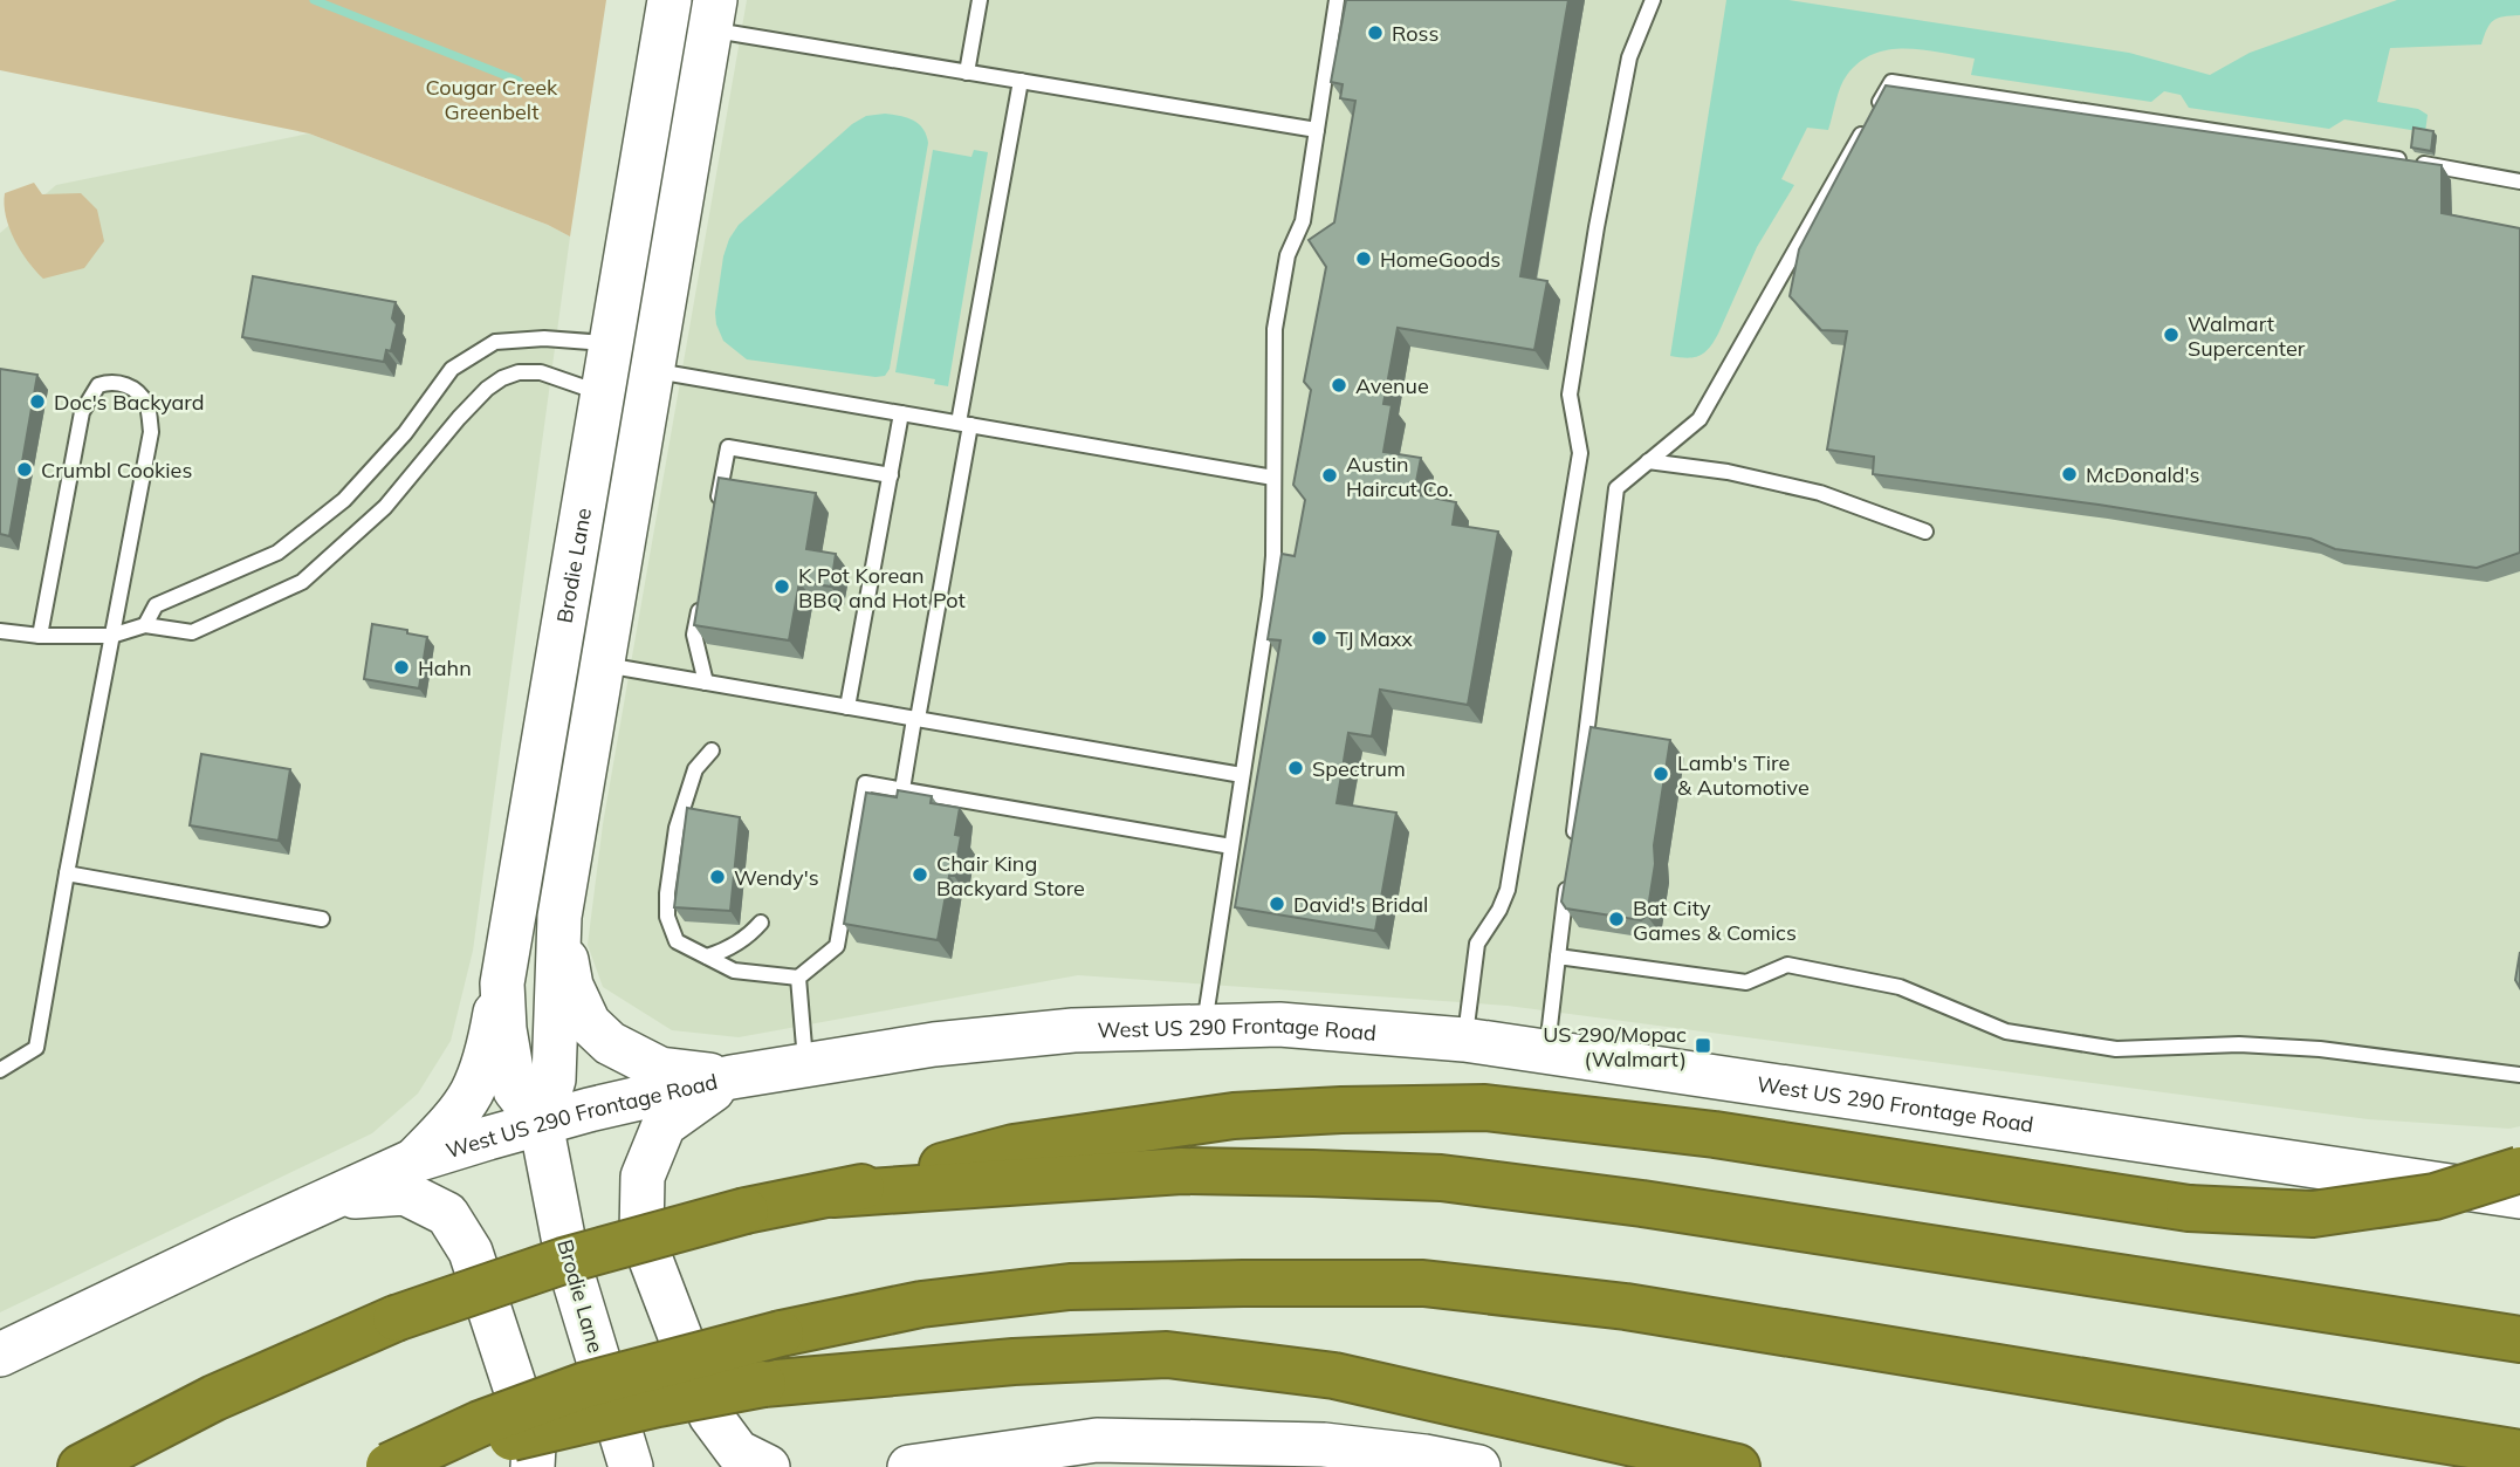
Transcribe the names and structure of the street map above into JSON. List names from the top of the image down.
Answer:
{
  "streets": {
    "main road": ["Brodie Lane", "West US 290 Frontage Road"]
  },
  "crossings": [
    ["Brodie Lane", "West US 290 Frontage Road"]
  ],
  "parks": ["Cougar Creek Greenbelt"],
  "places": {
    "other": [
      "Ross",
      "HomeGoods",
      "Walmart Supercenter",
      "Avenue",
      "Doc's Backyard",
      "Crumbl Cookies",
      "McDonald's",
      "Austin Haircut Co.",
      "K Pot Korean BBQ and Hot Pot",
      "TJ Maxx",
      "Hahn",
      "Spectrum",
      "Lamb's Tire & Automotive",
      "Chair King Backyard Store",
      "Wendy's",
      "David's Bridal",
      "Bat City Games & Comics"
    ],
    "transit": ["US 290/Mopac (Walmart)"]
  }
}
